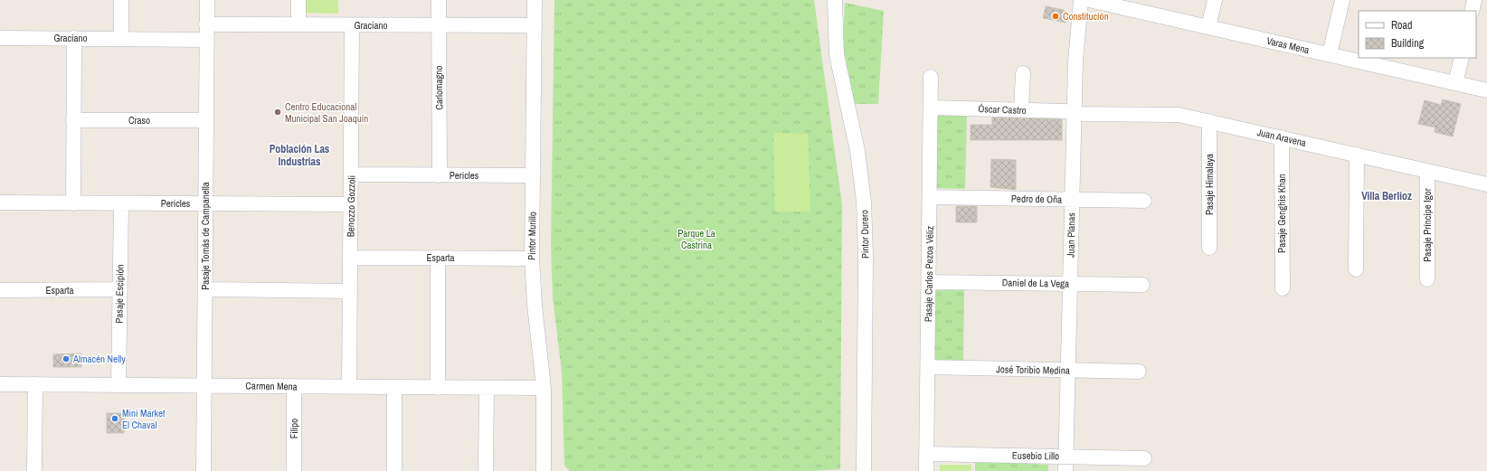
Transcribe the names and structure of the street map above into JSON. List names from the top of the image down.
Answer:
{
  "streets": {
    "street": [
      "Graciano",
      "Varas Mena",
      "Carlomagno",
      "Óscar Castro",
      "Craso",
      "Juan Aravena",
      "Pericles",
      "Pasaje Himalaya",
      "Pedro de Oña",
      "Benozzo Gozzoli",
      "Pasaje Genghis Khan",
      "Pasaje Príncipe Igor",
      "Pintor Durero",
      "Juan Planas",
      "Pasaje Tomás de Campanella",
      "Pintor Murillo",
      "Esparta",
      "Pasaje Carlos Pezoa Véliz",
      "Daniel de La Vega",
      "Pasaje Escipión",
      "José Toribio Medina",
      "Carmen Mena",
      "Filipo",
      "Eusebio Lillo"
    ]
  },
  "crossings": [
    ["Graciano", "Carlomagno"],
    ["Graciano", "Benozzo Gozzoli"],
    ["Graciano", "Pasaje Tomás de Campanella"],
    ["Graciano", "Pintor Murillo"],
    ["Carlomagno", "Pericles"],
    ["Óscar Castro", "Juan Aravena"],
    ["Óscar Castro", "Juan Planas"],
    ["Óscar Castro", "Pasaje Carlos Pezoa Véliz"],
    ["Craso", "Pasaje Tomás de Campanella"],
    ["Juan Aravena", "Pasaje Himalaya"],
    ["Juan Aravena", "Pasaje Genghis Khan"],
    ["Juan Aravena", "Pasaje Príncipe Igor"],
    ["Juan Aravena", "Juan Planas"],
    ["Pericles", "Benozzo Gozzoli"],
    ["Pericles", "Pasaje Tomás de Campanella"],
    ["Pericles", "Pintor Murillo"],
    ["Pericles", "Pasaje Escipión"],
    ["Pedro de Oña", "Juan Planas"],
    ["Pedro de Oña", "Pasaje Carlos Pezoa Véliz"],
    ["Benozzo Gozzoli", "Esparta"],
    ["Benozzo Gozzoli", "Carmen Mena"],
    ["Juan Planas", "Daniel de La Vega"],
    ["Juan Planas", "José Toribio Medina"],
    ["Juan Planas", "Eusebio Lillo"],
    ["Pasaje Tomás de Campanella", "Carmen Mena"],
    ["Pintor Murillo", "Esparta"],
    ["Pintor Murillo", "Carmen Mena"],
    ["Esparta", "Pasaje Escipión"],
    ["Pasaje Carlos Pezoa Véliz", "Daniel de La Vega"],
    ["Pasaje Carlos Pezoa Véliz", "José Toribio Medina"],
    ["Pasaje Carlos Pezoa Véliz", "Eusebio Lillo"],
    ["Pasaje Escipión", "Carmen Mena"],
    ["Carmen Mena", "Filipo"]
  ],
  "districts": ["Población Las Industrias", "Villa Berlioz"],
  "parks": ["Parque La Castrina"],
  "places": [
    "Constitución",
    "Centro Educacional Municipal San Joaquín",
    "Almacén Nelly",
    "Mini Market El Chaval"
  ],
  "legend": ["Road", "Building"]
}
